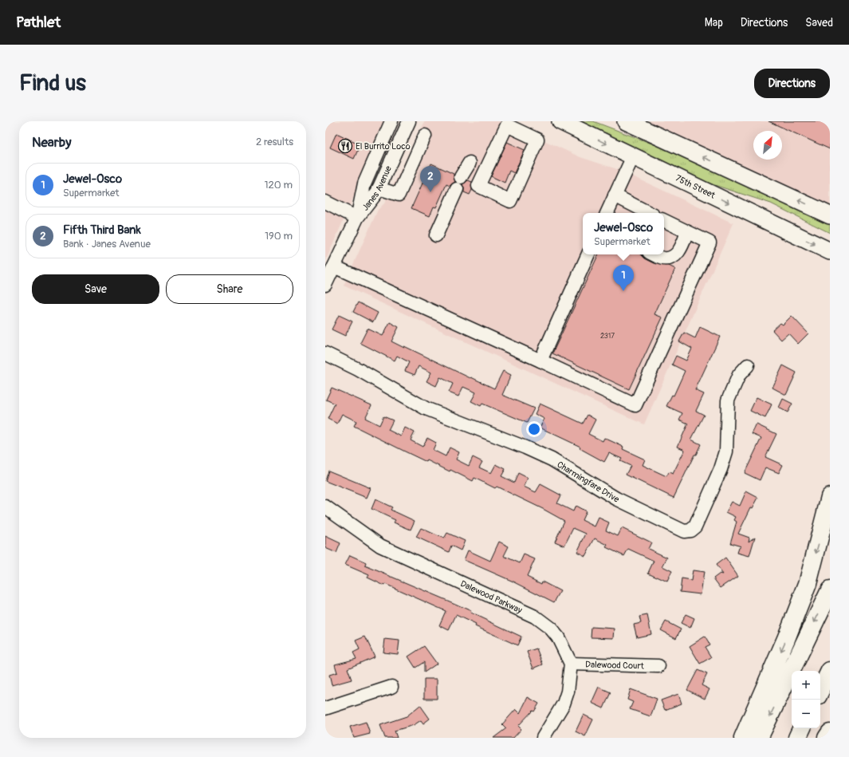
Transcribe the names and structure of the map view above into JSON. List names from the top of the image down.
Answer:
{
  "streets": {
    "main road": ["75th Street"],
    "street": [
      "Janes Avenue",
      "Charmingfare Drive",
      "Dalewood Parkway",
      "Dalewood Court"
    ]
  },
  "crossings": [
    ["Dalewood Parkway", "Dalewood Court"]
  ],
  "places": {
    "restaurant": ["El Burrito Loco"]
  },
  "house_numbers": ["2317"],
  "north": "top right",
  "page": {
    "header": "Pathlet",
    "nav": ["Map", "Directions", "Saved"],
    "buttons": [
      "Directions",
      ["Save", "Share"]
    ],
    "title": "Find us",
    "heading": ["Nearby", "2 results"],
    "list": [
      {
        "mark": "1",
        "name": "Jewel-Osco",
        "note": "Supermarket",
        "value": "120 m"
      },
      {
        "mark": "2",
        "name": "Fifth Third Bank",
        "note": "Bank · Janes Avenue",
        "value": "190 m"
      }
    ],
    "pins": ["2", "1"],
    "popup": ["Jewel-Osco", "Supermarket"],
    "map_buttons": ["+", "−"]
  }
}
